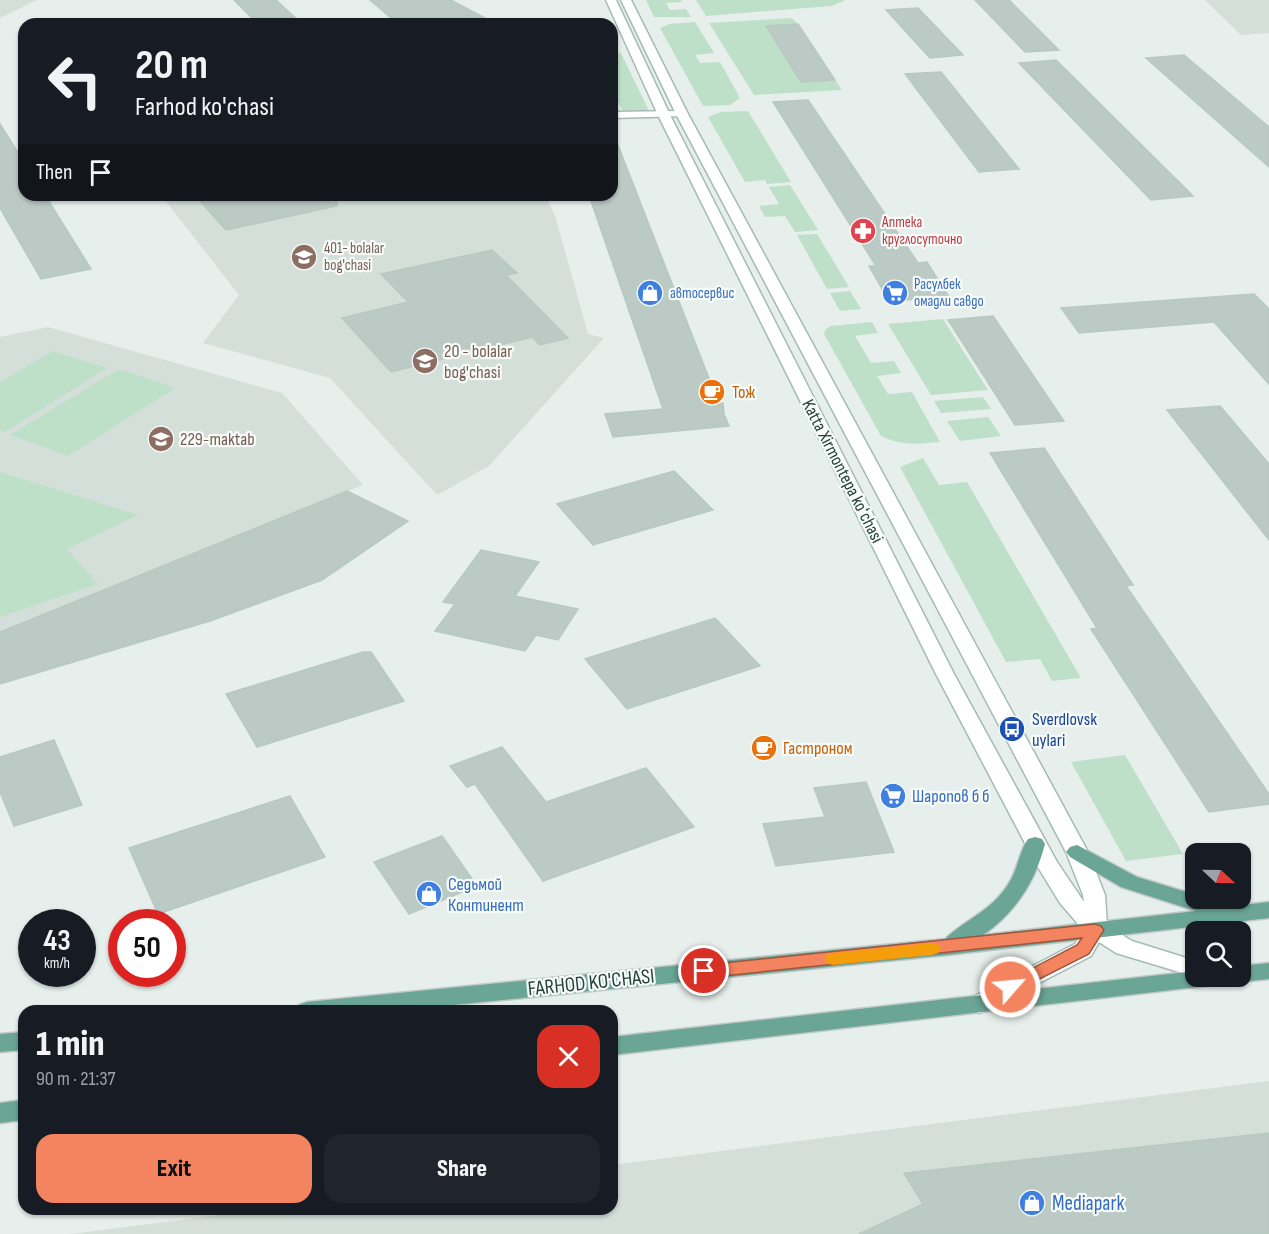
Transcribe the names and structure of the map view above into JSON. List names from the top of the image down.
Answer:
{
  "streets": {
    "main road": ["Katta Xirmontepa koʻchasi", "FARHOD KO'CHASI"]
  },
  "crossings": [
    ["Katta Xirmontepa koʻchasi", "FARHOD KO'CHASI"]
  ],
  "places": {
    "pharmacy": ["Аптека круглосуточно"],
    "school or university": ["401- bolalar bog'chasi", "20 - bolalar bog'chasi", "229-maktab"],
    "shop": ["автосервис", "Седьмой Континент", "Mediapark"],
    "supermarket": ["Расулбек омадли савдо", "Шаропов б б"],
    "cafe": ["Тож", "Гастроном"],
    "bus stop": ["Sverdlovsk uylari"]
  },
  "north": "right",
  "page": {
    "turn": ["20 m", "Farhod ko'chasi"],
    "then": "Then",
    "speed": "43 km/h",
    "limit": "50",
    "heading": ["1 min", "90 m · 21:37"],
    "buttons": ["Exit", "Share"]
  }
}
